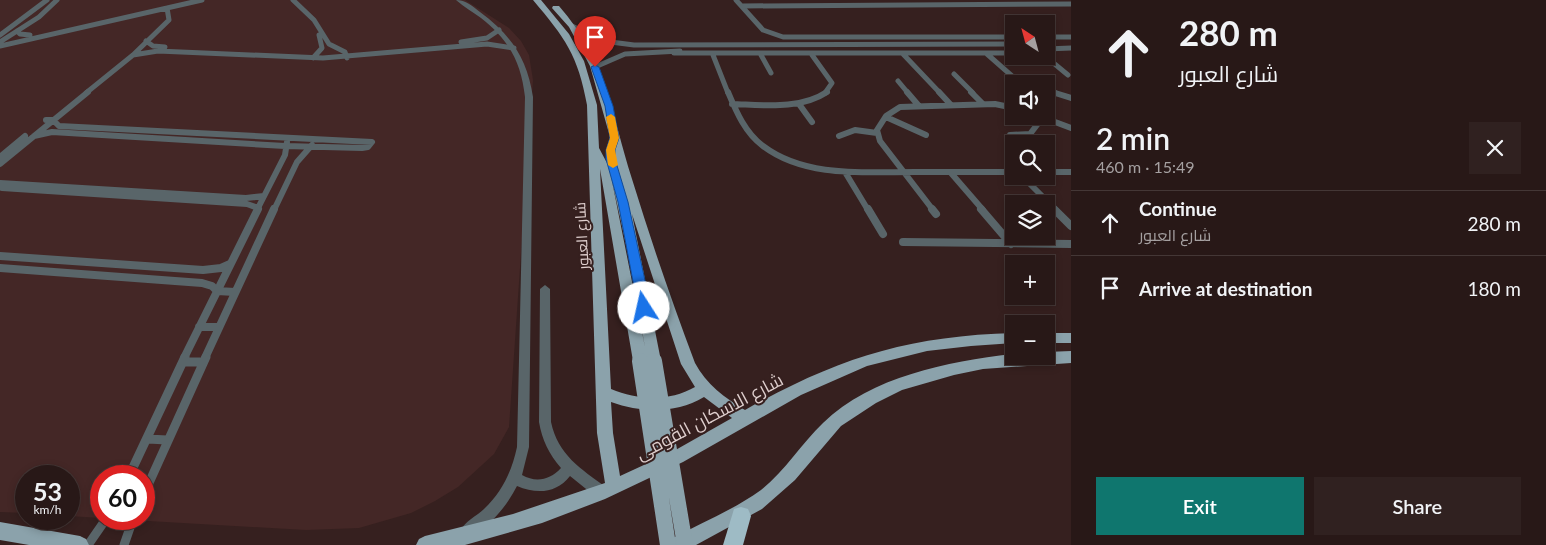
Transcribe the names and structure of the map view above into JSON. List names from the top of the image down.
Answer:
{
  "streets": {
    "main road": ["شارع العبور", "شارع الاسكان القومى"]
  },
  "crossings": [
    ["شارع العبور", "شارع الاسكان القومى"]
  ],
  "north": "top left",
  "page": {
    "turn": ["280 m", "شارع العبور"],
    "map_buttons": ["+", "−"],
    "heading": ["2 min", "460 m · 15:49"],
    "list": [
      {
        "name": "Continue",
        "note": "شارع العبور",
        "value": "280 m"
      },
      {
        "name": "Arrive at destination",
        "value": "180 m"
      }
    ],
    "speed": "53 km/h",
    "limit": "60",
    "buttons": ["Exit", "Share"]
  }
}
